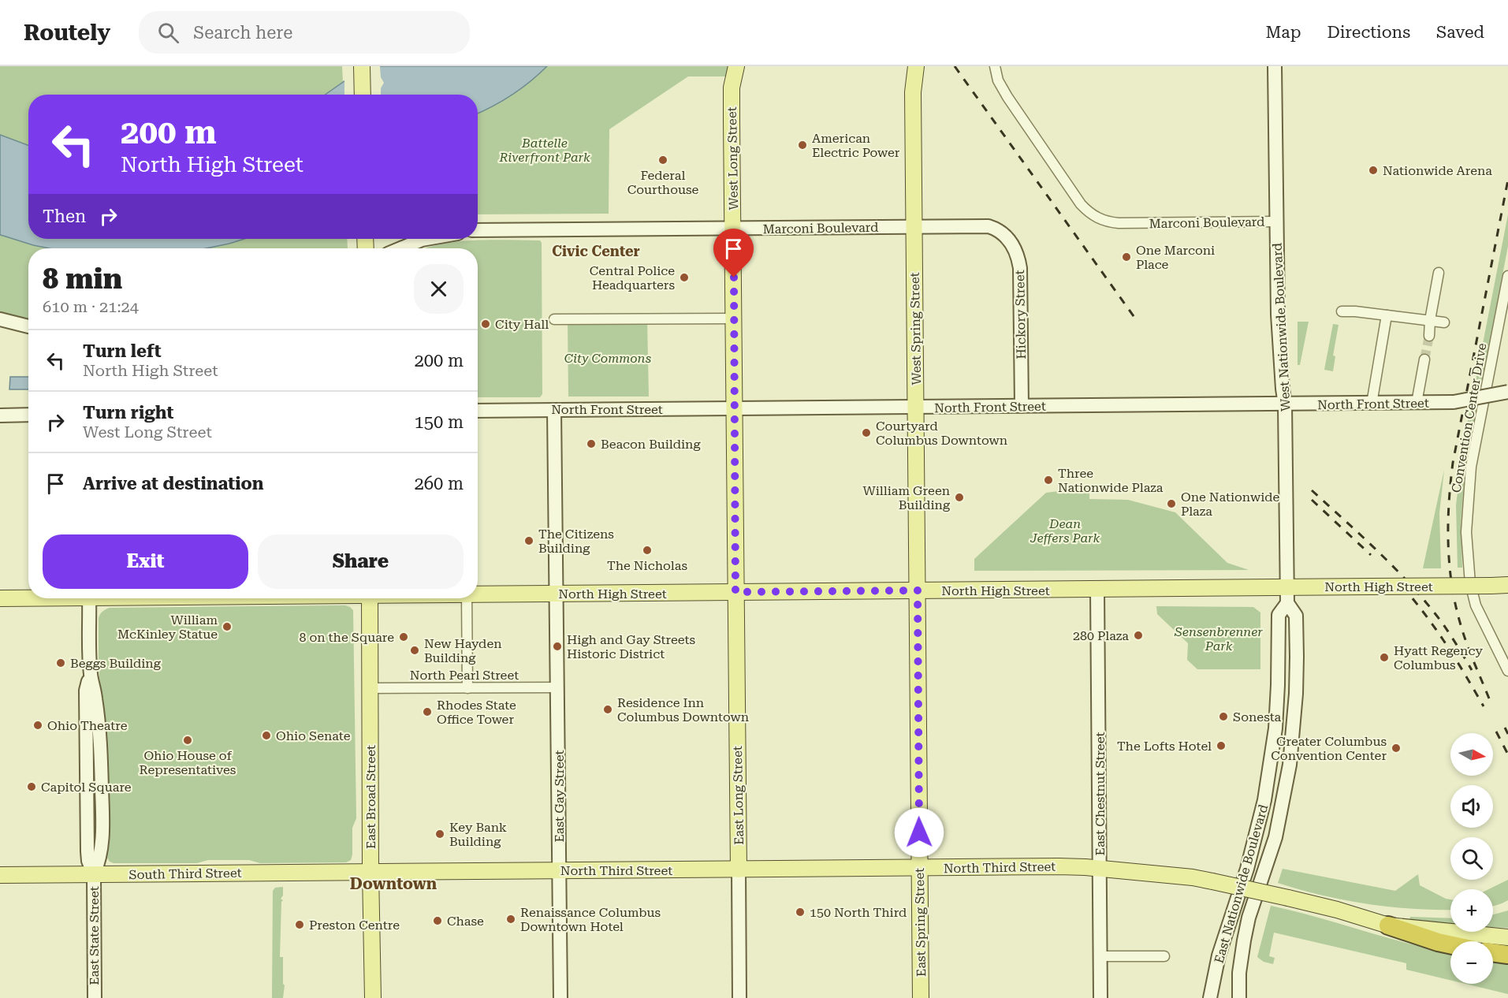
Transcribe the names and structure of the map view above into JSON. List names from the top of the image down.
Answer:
{
  "streets": {
    "main road": [
      "West Long Street",
      "West Spring Street",
      "North High Street",
      "East Long Street",
      "East Broad Street",
      "North Third Street",
      "South Third Street",
      "East Spring Street"
    ],
    "street": [
      "Marconi Boulevard",
      "Hickory Street",
      "West Nationwide Boulevard",
      "North Front Street",
      "Convention Center Drive",
      "North Pearl Street",
      "East Chestnut Street",
      "East Gay Street",
      "East Nationwide Boulevard",
      "East State Street"
    ]
  },
  "crossings": [
    ["West Long Street", "Marconi Boulevard"],
    ["West Long Street", "North Front Street"],
    ["West Long Street", "North High Street"],
    ["West Long Street", "East Long Street"],
    ["Marconi Boulevard", "Hickory Street"],
    ["Marconi Boulevard", "West Nationwide Boulevard"],
    ["Marconi Boulevard", "West Spring Street"],
    ["Hickory Street", "North Front Street"],
    ["West Nationwide Boulevard", "North Front Street"],
    ["West Nationwide Boulevard", "North High Street"],
    ["West Nationwide Boulevard", "East Nationwide Boulevard"],
    ["West Spring Street", "North Front Street"],
    ["West Spring Street", "North High Street"],
    ["West Spring Street", "East Spring Street"],
    ["North Front Street", "East Gay Street"],
    ["North High Street", "East Chestnut Street"],
    ["North High Street", "East Long Street"],
    ["North High Street", "East Gay Street"],
    ["North High Street", "East Nationwide Boulevard"],
    ["North High Street", "East Spring Street"],
    ["North Pearl Street", "East Gay Street"],
    ["North Pearl Street", "East Broad Street"],
    ["East Chestnut Street", "North Third Street"],
    ["East Long Street", "North Third Street"],
    ["East Gay Street", "North Third Street"],
    ["East Broad Street", "North Third Street"],
    ["East Broad Street", "South Third Street"],
    ["North Third Street", "South Third Street"],
    ["North Third Street", "East Spring Street"],
    ["South Third Street", "East State Street"]
  ],
  "districts": ["Civic Center", "Downtown"],
  "parks": [
    "Battelle Riverfront Park",
    "City Commons",
    "Dean Jeffers Park",
    "Sensenbrenner Park"
  ],
  "places": [
    "American Electric Power",
    "Federal Courthouse",
    "Nationwide Arena",
    "One Marconi Place",
    "Central Police Headquarters",
    "City Hall",
    "Courtyard Columbus Downtown",
    "Beacon Building",
    "Three Nationwide Plaza",
    "William Green Building",
    "One Nationwide Plaza",
    "The Citizens Building",
    "The Nicholas",
    "William McKinley Statue",
    "280 Plaza",
    "8 on the Square",
    "High and Gay Streets Historic District",
    "New Hayden Building",
    "Hyatt Regency Columbus",
    "Beggs Building",
    "Residence Inn Columbus Downtown",
    "Rhodes State Office Tower",
    "Sonesta",
    "Ohio Theatre",
    "Ohio Senate",
    "Ohio House of Representatives",
    "The Lofts Hotel",
    "Greater Columbus Convention Center",
    "Capitol Square",
    "Key Bank Building",
    "150 North Third",
    "Renaissance Columbus Downtown Hotel",
    "Chase",
    "Preston Centre"
  ],
  "north": "right",
  "page": {
    "header": "Routely",
    "search": "Search here",
    "nav": ["Map", "Directions", "Saved"],
    "turn": ["200 m", "North High Street"],
    "then": "Then",
    "heading": ["8 min", "610 m · 21:24"],
    "list": [
      {
        "name": "Turn left",
        "note": "North High Street",
        "value": "200 m"
      },
      {
        "name": "Turn right",
        "note": "West Long Street",
        "value": "150 m"
      },
      {
        "name": "Arrive at destination",
        "value": "260 m"
      }
    ],
    "buttons": ["Exit", "Share"],
    "map_buttons": ["+", "−"]
  }
}
